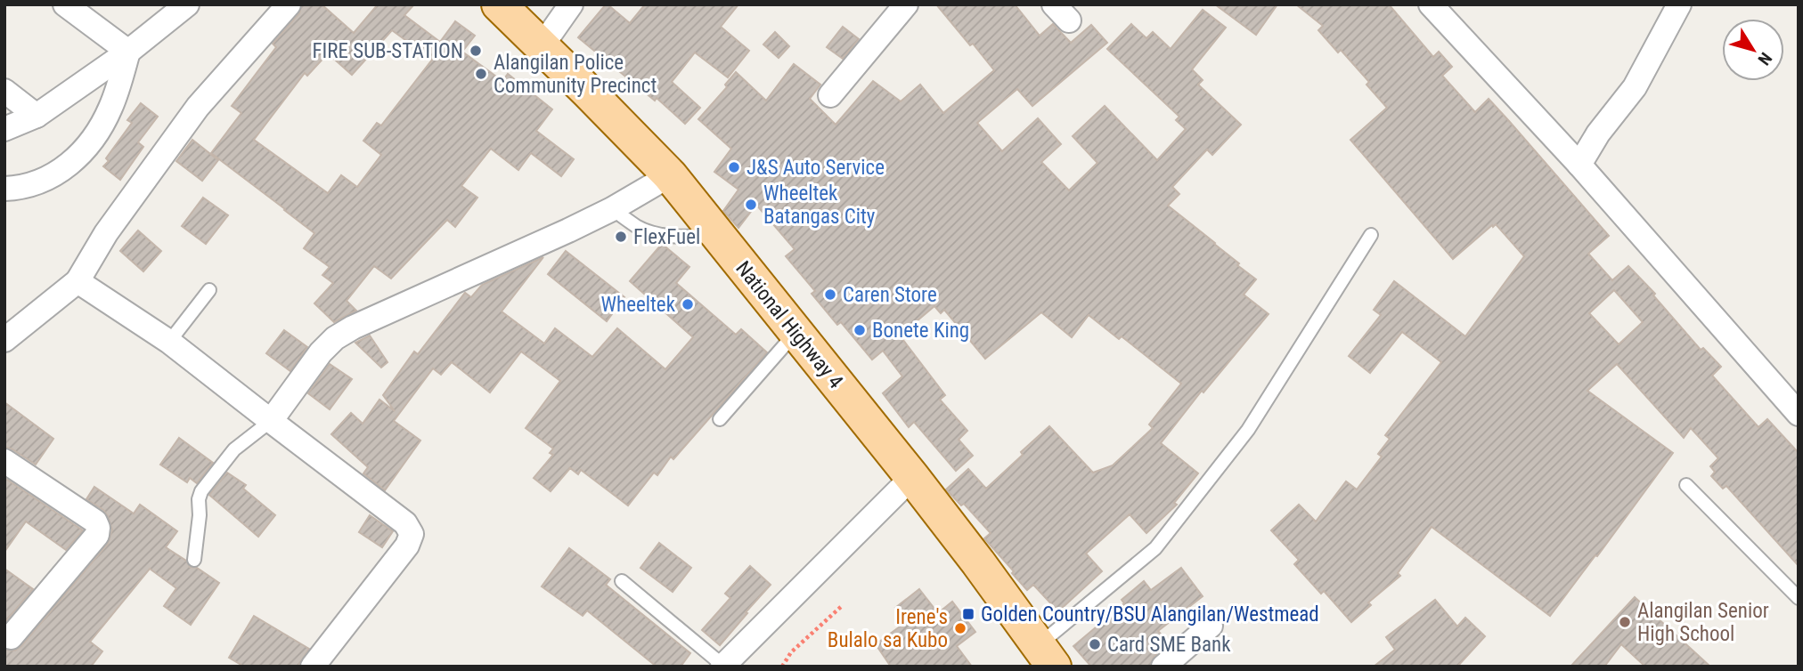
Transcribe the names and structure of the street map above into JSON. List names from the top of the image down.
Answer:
{
  "streets": {
    "main road": ["National Highway 4"]
  },
  "places": {
    "other": [
      "FIRE SUB-STATION",
      "Alangilan Police Community Precinct",
      "J&S Auto Service",
      "Wheeltek Batangas City",
      "FlexFuel",
      "Caren Store",
      "Wheeltek",
      "Bonete King",
      "Alangilan Senior High School",
      "Irene's Bulalo sa Kubo",
      "Card SME Bank"
    ],
    "transit": ["Golden Country/BSU Alangilan/Westmead"]
  },
  "north": "bottom right"
}
